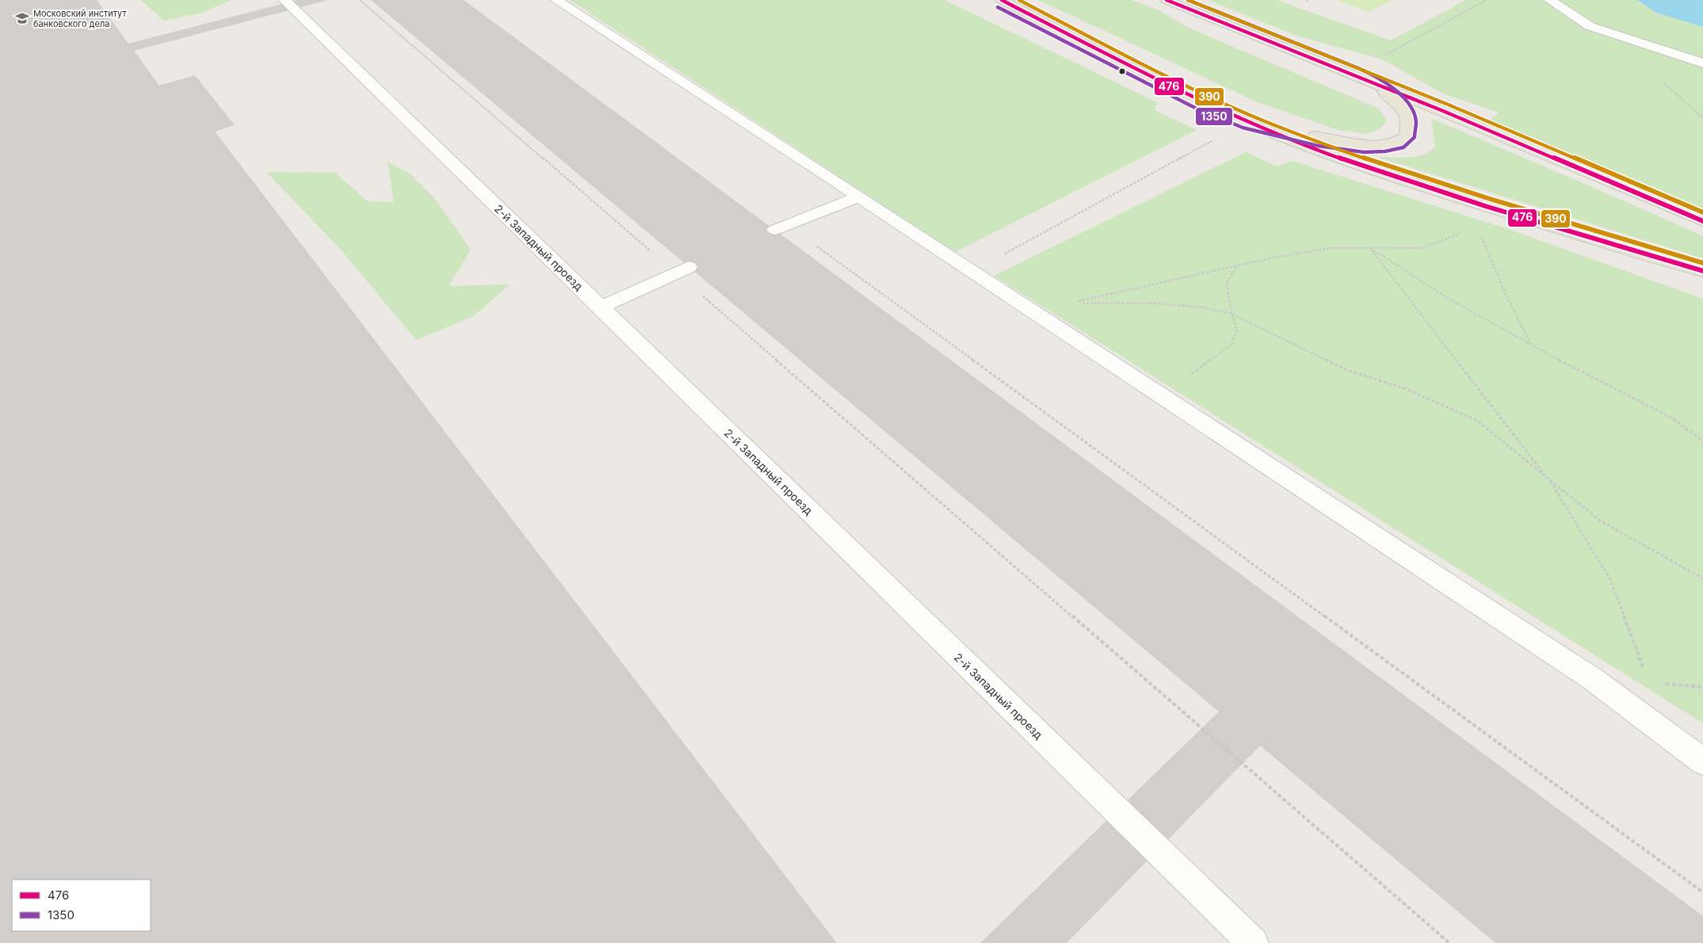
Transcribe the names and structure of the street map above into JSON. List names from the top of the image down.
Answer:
{
  "streets": {
    "street": ["2-й Западный проезд"]
  },
  "places": {
    "school or university": ["Московский институт банковского дела"]
  },
  "lines": ["transit line 476", "transit line 1350", "transit line 390"],
  "legend": ["476", "1350"]
}
